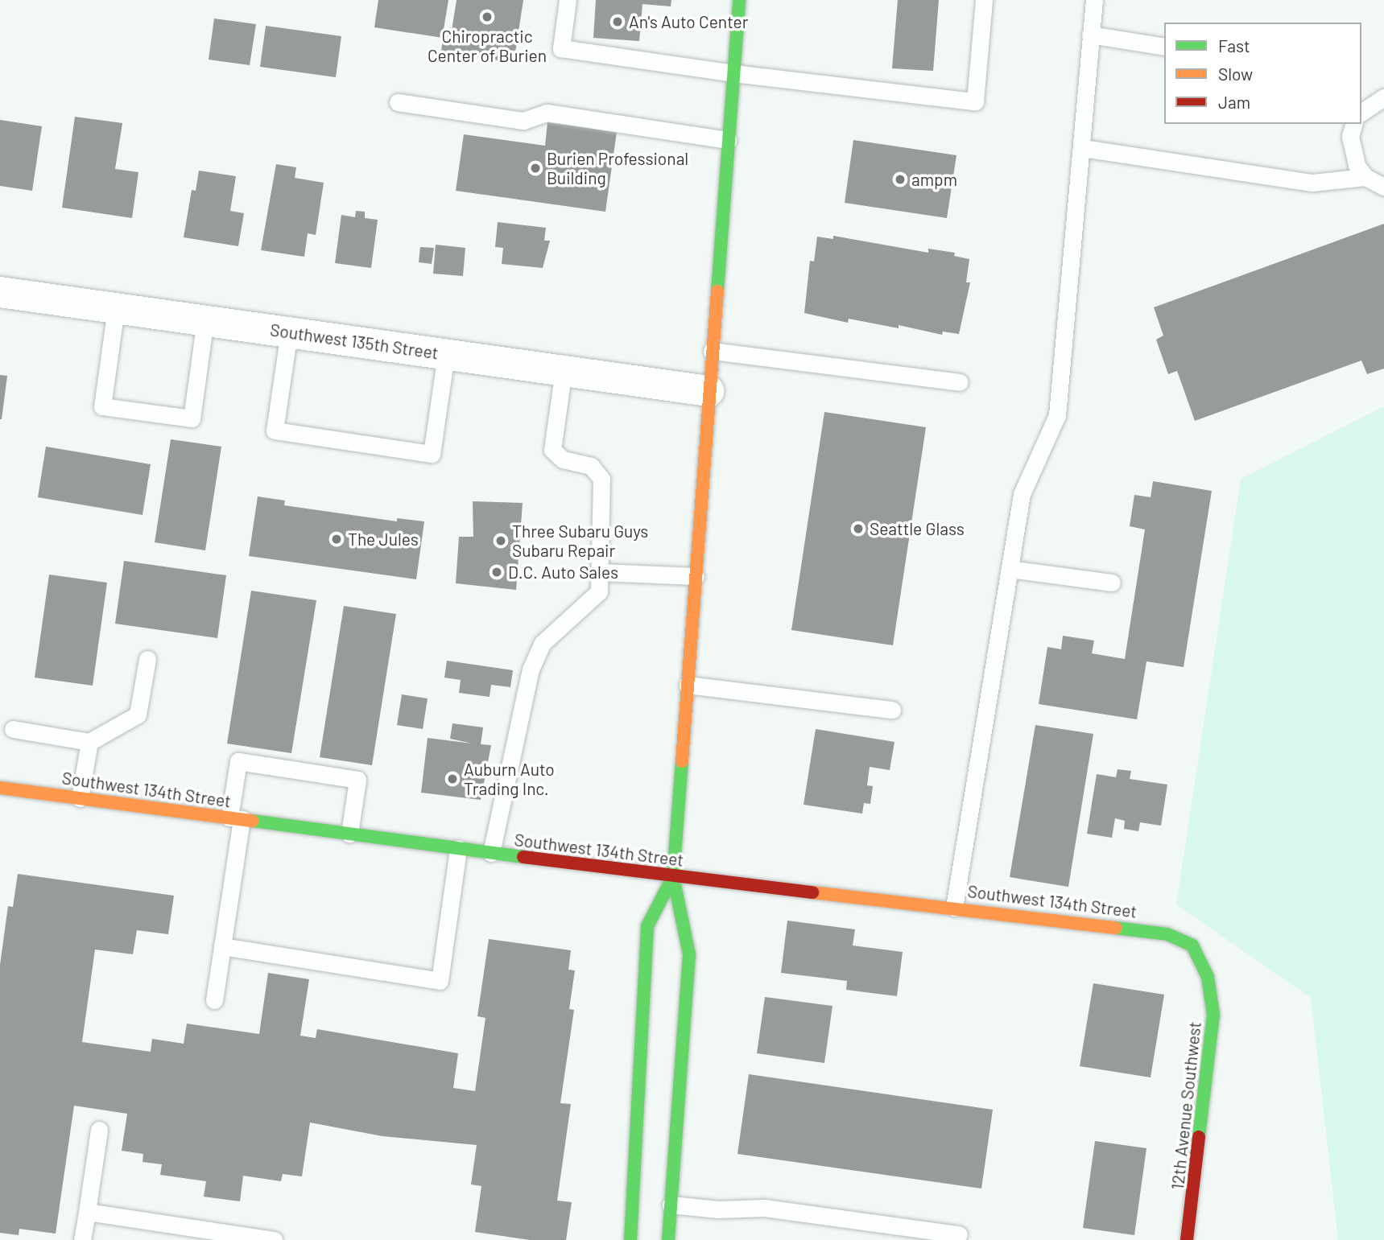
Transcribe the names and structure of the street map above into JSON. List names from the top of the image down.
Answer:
{
  "streets": {
    "main road": ["Southwest 134th Street", "12th Avenue Southwest"],
    "street": ["Southwest 135th Street"]
  },
  "crossings": [
    ["Southwest 134th Street", "12th Avenue Southwest"]
  ],
  "places": [
    "Chiropractic Center of Burien",
    "An's Auto Center",
    "Burien Professional Building",
    "ampm",
    "Seattle Glass",
    "The Jules",
    "Three Subaru Guys Subaru Repair",
    "D.C. Auto Sales",
    "Auburn Auto Trading Inc."
  ],
  "legend": ["Fast", "Slow", "Jam"]
}
